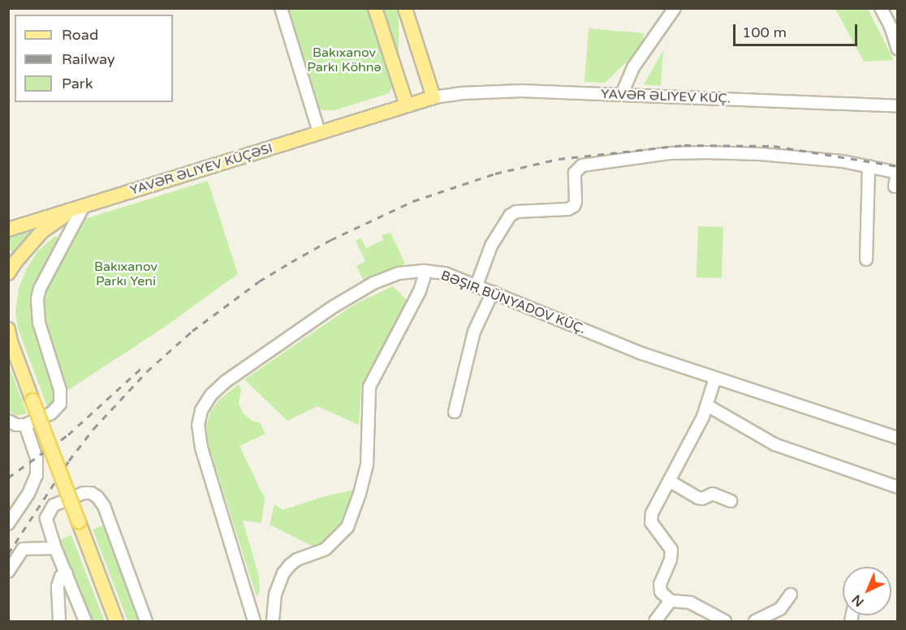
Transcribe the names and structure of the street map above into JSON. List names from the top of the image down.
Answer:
{
  "streets": {
    "main road": ["YAVƏR ƏLIYEV KÜÇƏSI"],
    "street": ["YAVƏR ƏLIYEV KÜÇ.", "BƏŞIR BÜNYADOV KÜÇ."]
  },
  "parks": ["Bakıxanov Parkı Köhnə", "Bakıxanov Parkı Yeni"],
  "legend": ["Road", "Railway", "Park"],
  "scale_bar": "100 m",
  "north": "bottom left"
}
